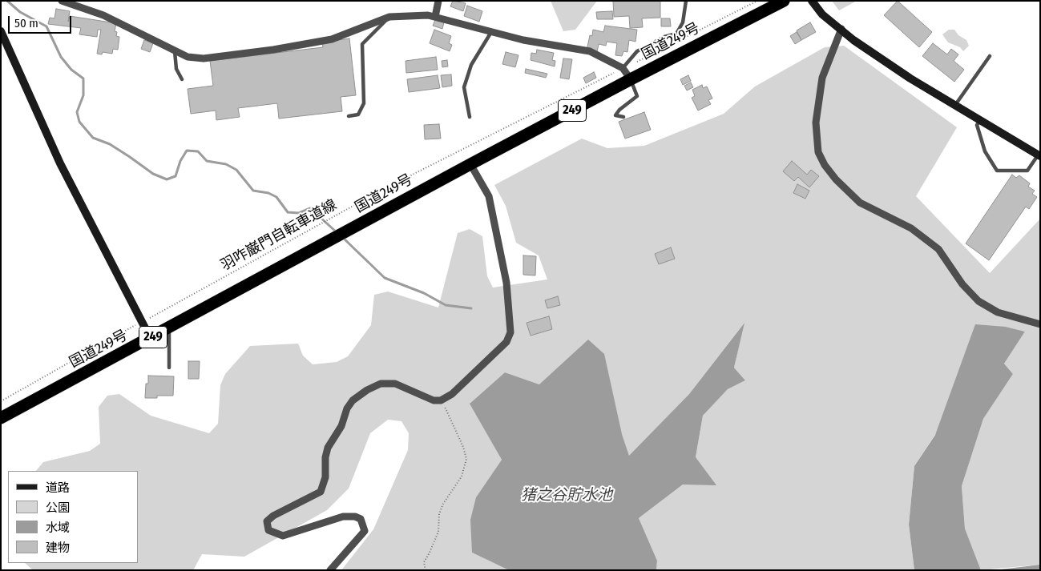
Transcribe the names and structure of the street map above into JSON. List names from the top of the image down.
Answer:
{
  "streets": {
    "highway": ["国道249号", "249"],
    "path": ["羽咋巌門自転車道線"]
  },
  "water": ["猪之谷貯水池"],
  "legend": [
    "道路",
    "公園",
    "水域",
    "建物"
  ],
  "scale_bar": "50 m"
}
